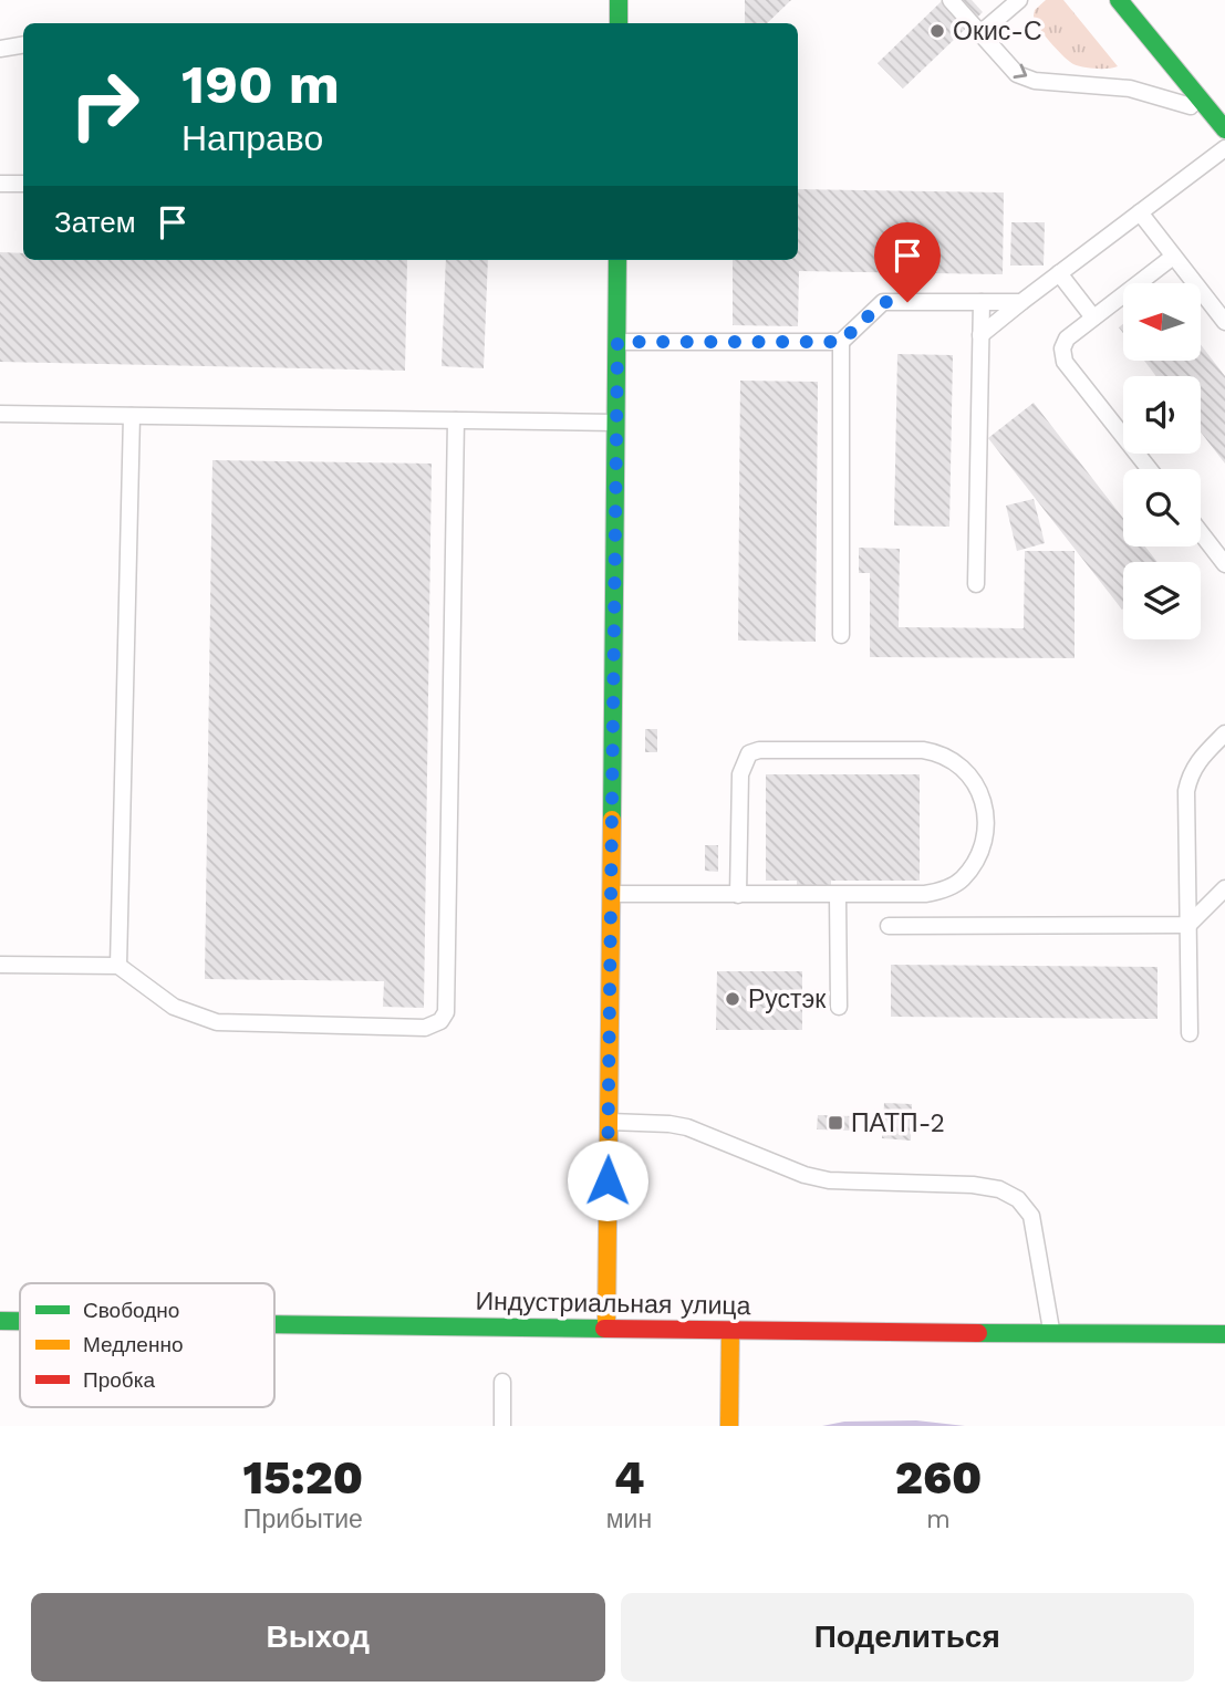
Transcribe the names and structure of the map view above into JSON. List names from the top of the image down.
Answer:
{
  "streets": {
    "main road": ["Индустриальная улица"]
  },
  "places": {
    "other": ["Окис-С", "Рустэк"],
    "transit": ["ПАТП-2"]
  },
  "legend": ["Свободно", "Медленно", "Пробка"],
  "north": "left",
  "page": {
    "turn": ["190 m", "Направо"],
    "then": "Затем",
    "eta": [
      "15:20",
      "Прибытие",
      "4",
      "мин",
      "260",
      "m"
    ],
    "buttons": ["Выход", "Поделиться"]
  }
}
